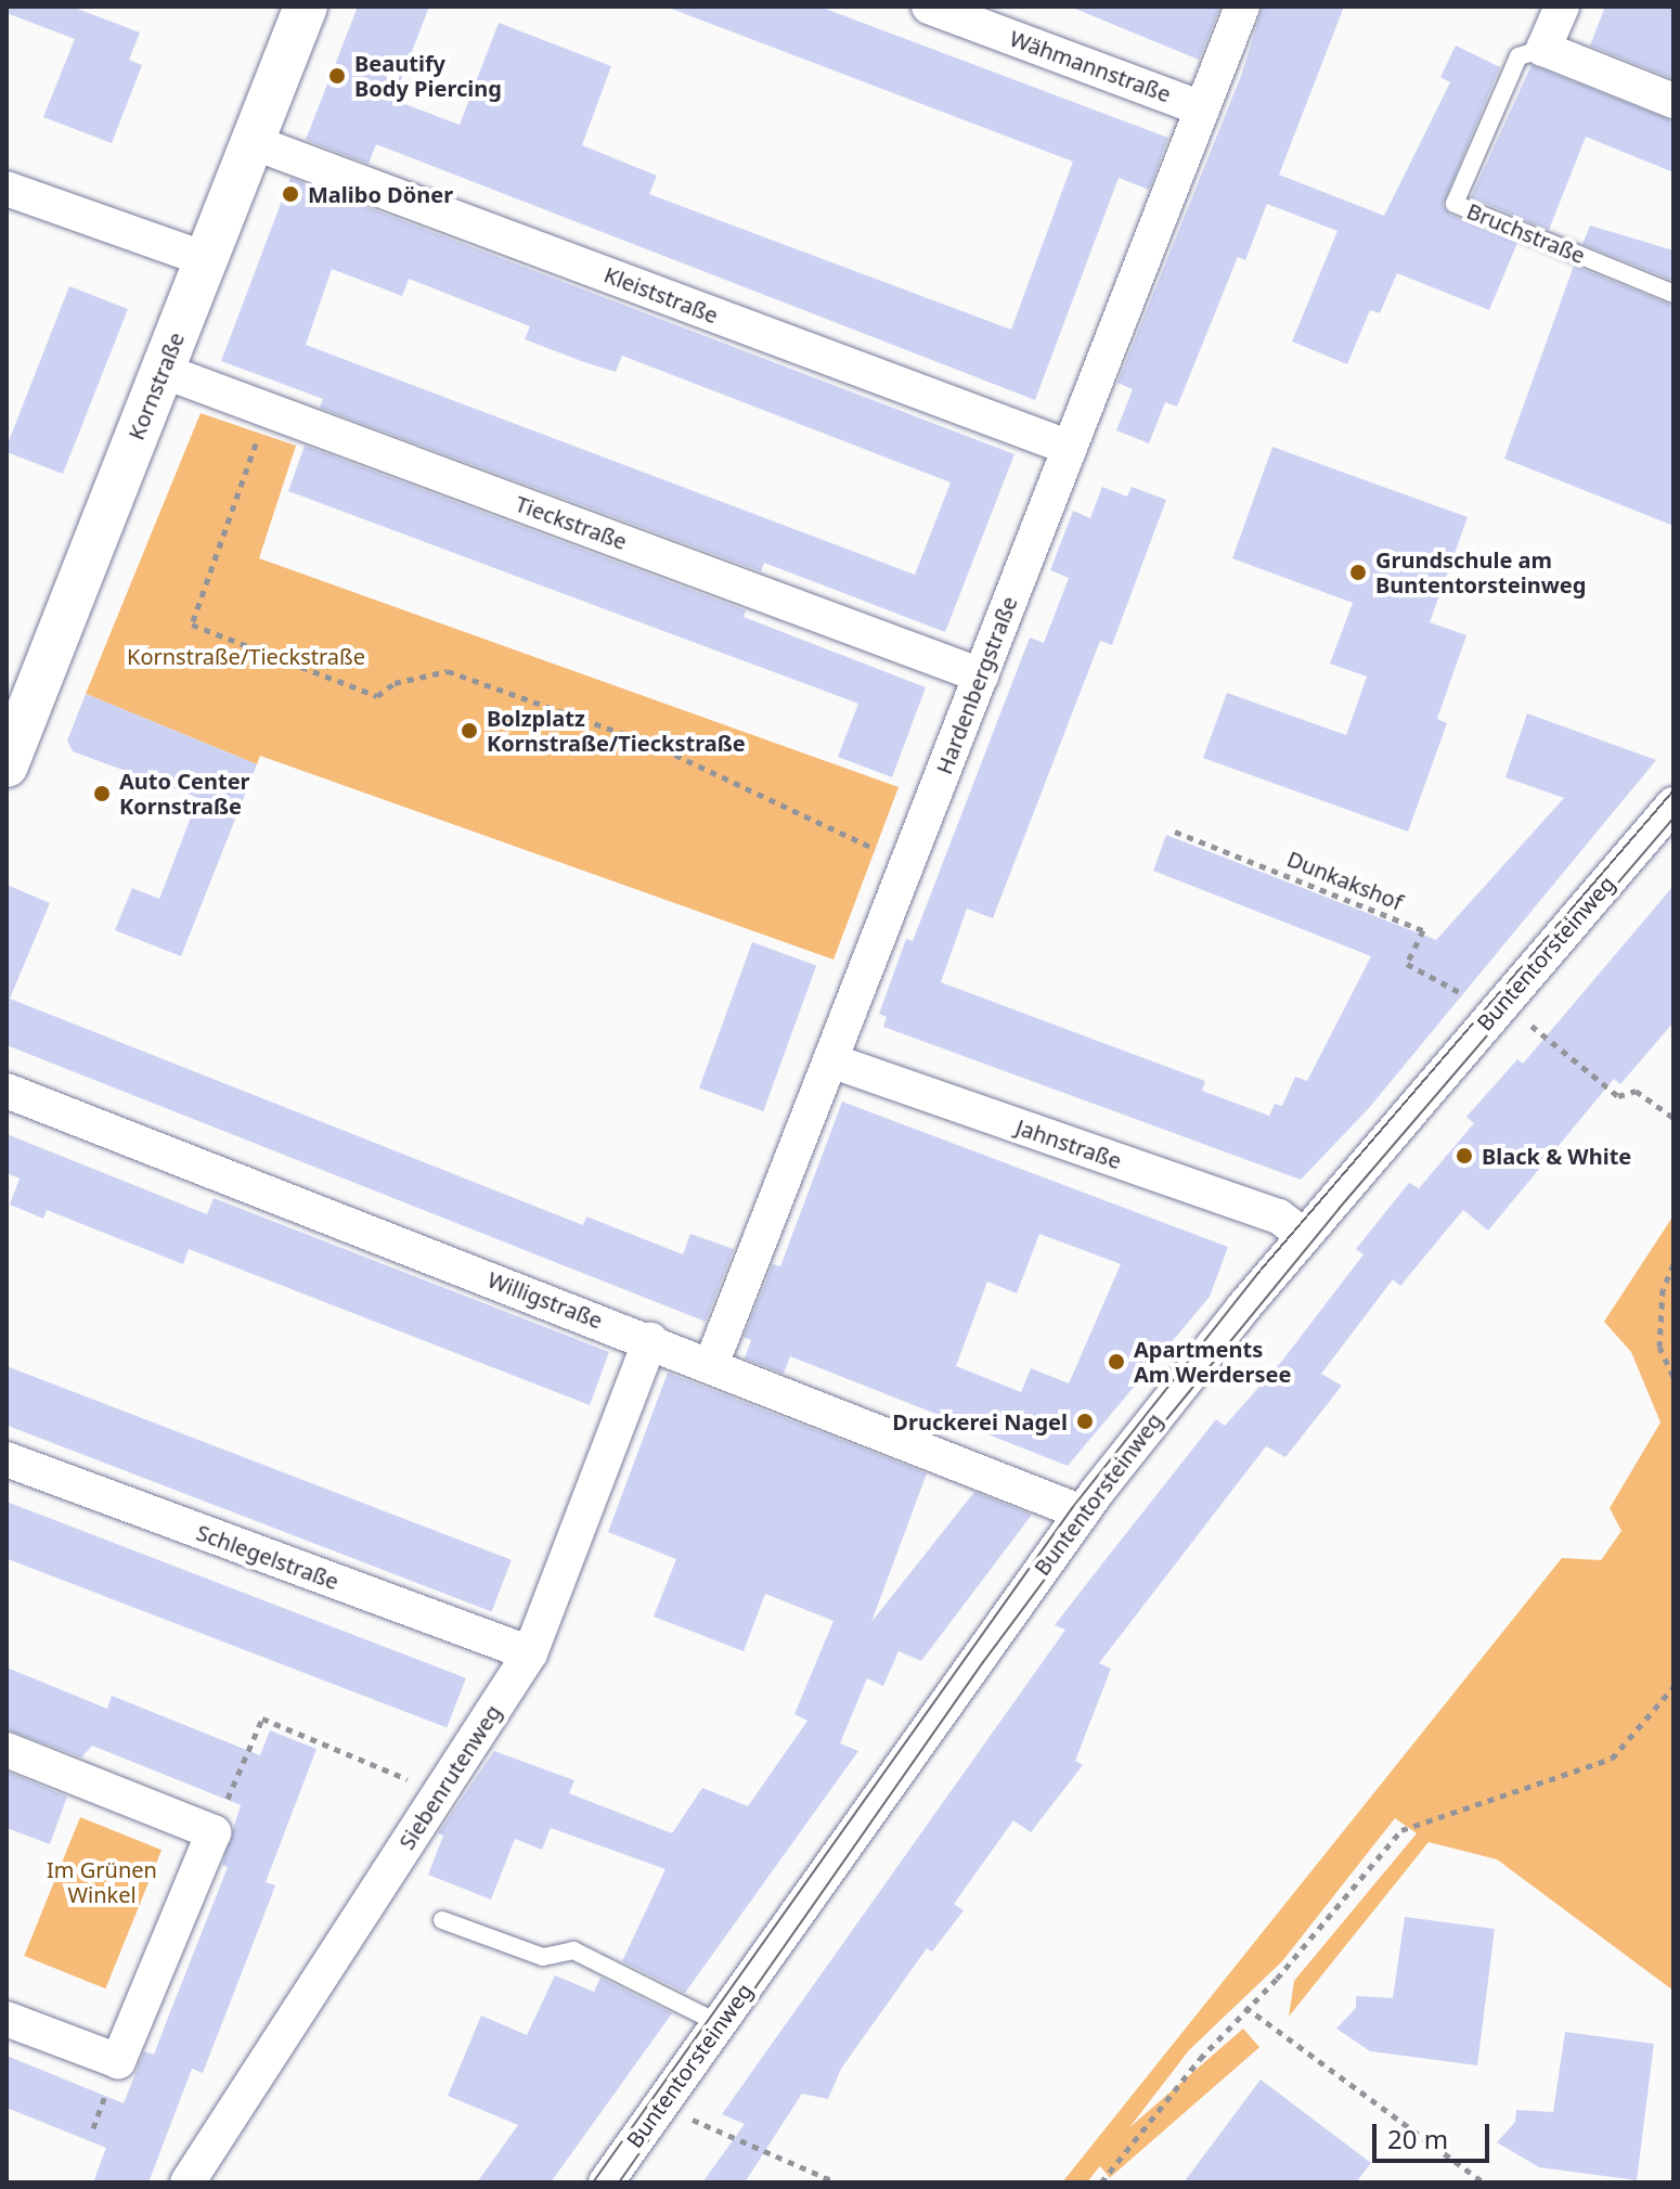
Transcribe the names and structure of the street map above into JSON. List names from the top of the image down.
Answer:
{
  "streets": {
    "street": [
      "Wähmannstraße",
      "Kleiststraße",
      "Kornstraße",
      "Tieckstraße",
      "Hardenbergstraße",
      "Buntentorsteinweg",
      "Jahnstraße",
      "Willigstraße",
      "Schlegelstraße",
      "Siebenrutenweg"
    ],
    "lane": ["Bruchstraße"],
    "path": ["Dunkakshof"]
  },
  "crossings": [
    ["Wähmannstraße", "Hardenbergstraße"],
    ["Kleiststraße", "Kornstraße"],
    ["Kleiststraße", "Hardenbergstraße"],
    ["Kornstraße", "Tieckstraße"],
    ["Tieckstraße", "Hardenbergstraße"],
    ["Hardenbergstraße", "Jahnstraße"],
    ["Hardenbergstraße", "Willigstraße"],
    ["Dunkakshof", "Buntentorsteinweg"],
    ["Buntentorsteinweg", "Jahnstraße"],
    ["Buntentorsteinweg", "Willigstraße"],
    ["Willigstraße", "Siebenrutenweg"],
    ["Schlegelstraße", "Siebenrutenweg"]
  ],
  "parks": ["Kornstraße/Tieckstraße", "Im Grünen Winkel"],
  "places": [
    "Beautify Body Piercing",
    "Malibo Döner",
    "Grundschule am Buntentorsteinweg",
    "Bolzplatz Kornstraße/Tieckstraße",
    "Auto Center Kornstraße",
    "Black & White",
    "Apartments Am Werdersee",
    "Druckerei Nagel"
  ],
  "scale_bar": "20 m"
}
